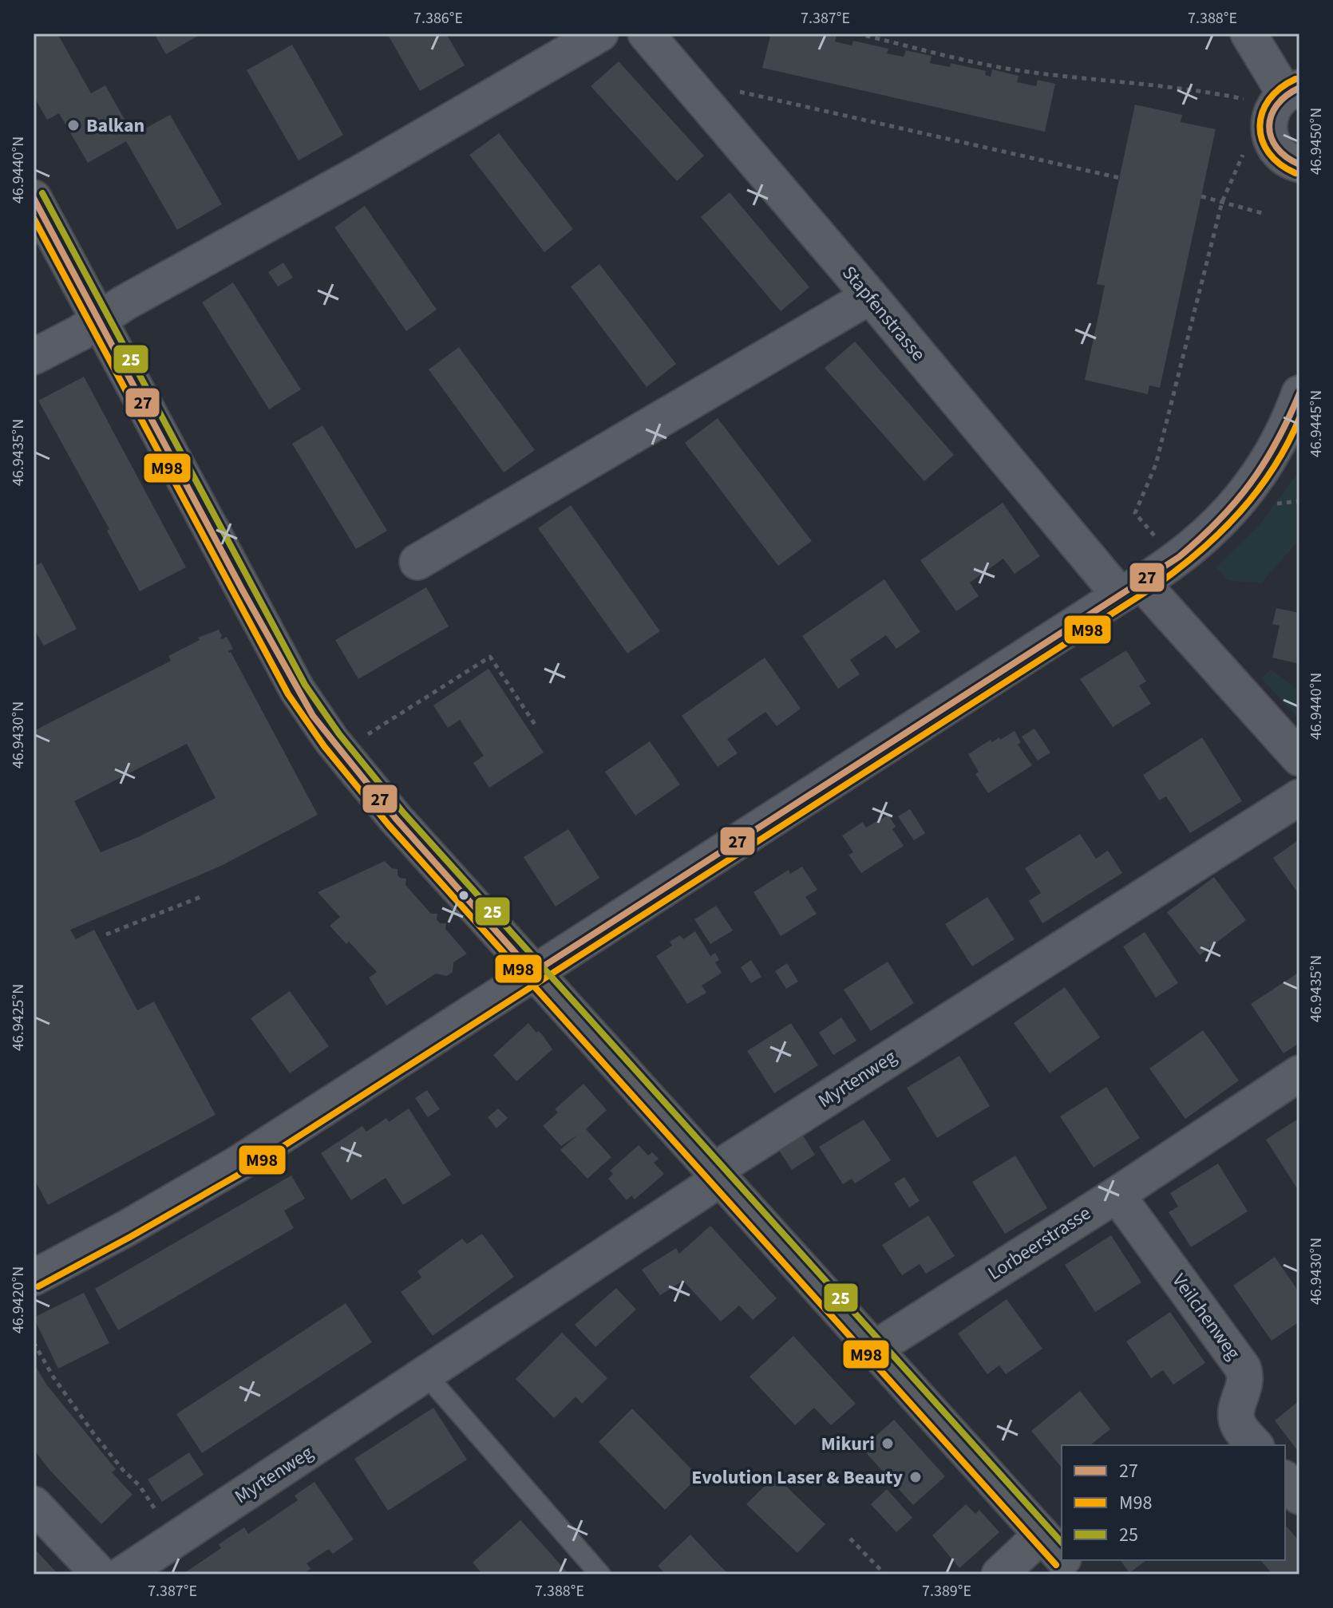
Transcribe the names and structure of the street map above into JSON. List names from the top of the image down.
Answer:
{
  "streets": {
    "street": [
      "Stapfenstrasse",
      "Myrtenweg",
      "Lorbeerstrasse",
      "Veilchenweg"
    ]
  },
  "crossings": [
    ["Lorbeerstrasse", "Veilchenweg"]
  ],
  "places": ["Balkan", "Mikuri", "Evolution Laser & Beauty"],
  "lines": ["transit line M98", "transit line 27", "transit line 25"],
  "legend": ["27", "M98", "25"],
  "coordinates": [
    "7.386°E",
    "7.387°E",
    "7.388°E",
    "46.9450°N",
    "46.9440°N",
    "46.9445°N",
    "46.9435°N",
    "46.9430°N",
    "46.9425°N",
    "46.9420°N",
    "7.389°E"
  ]
}
